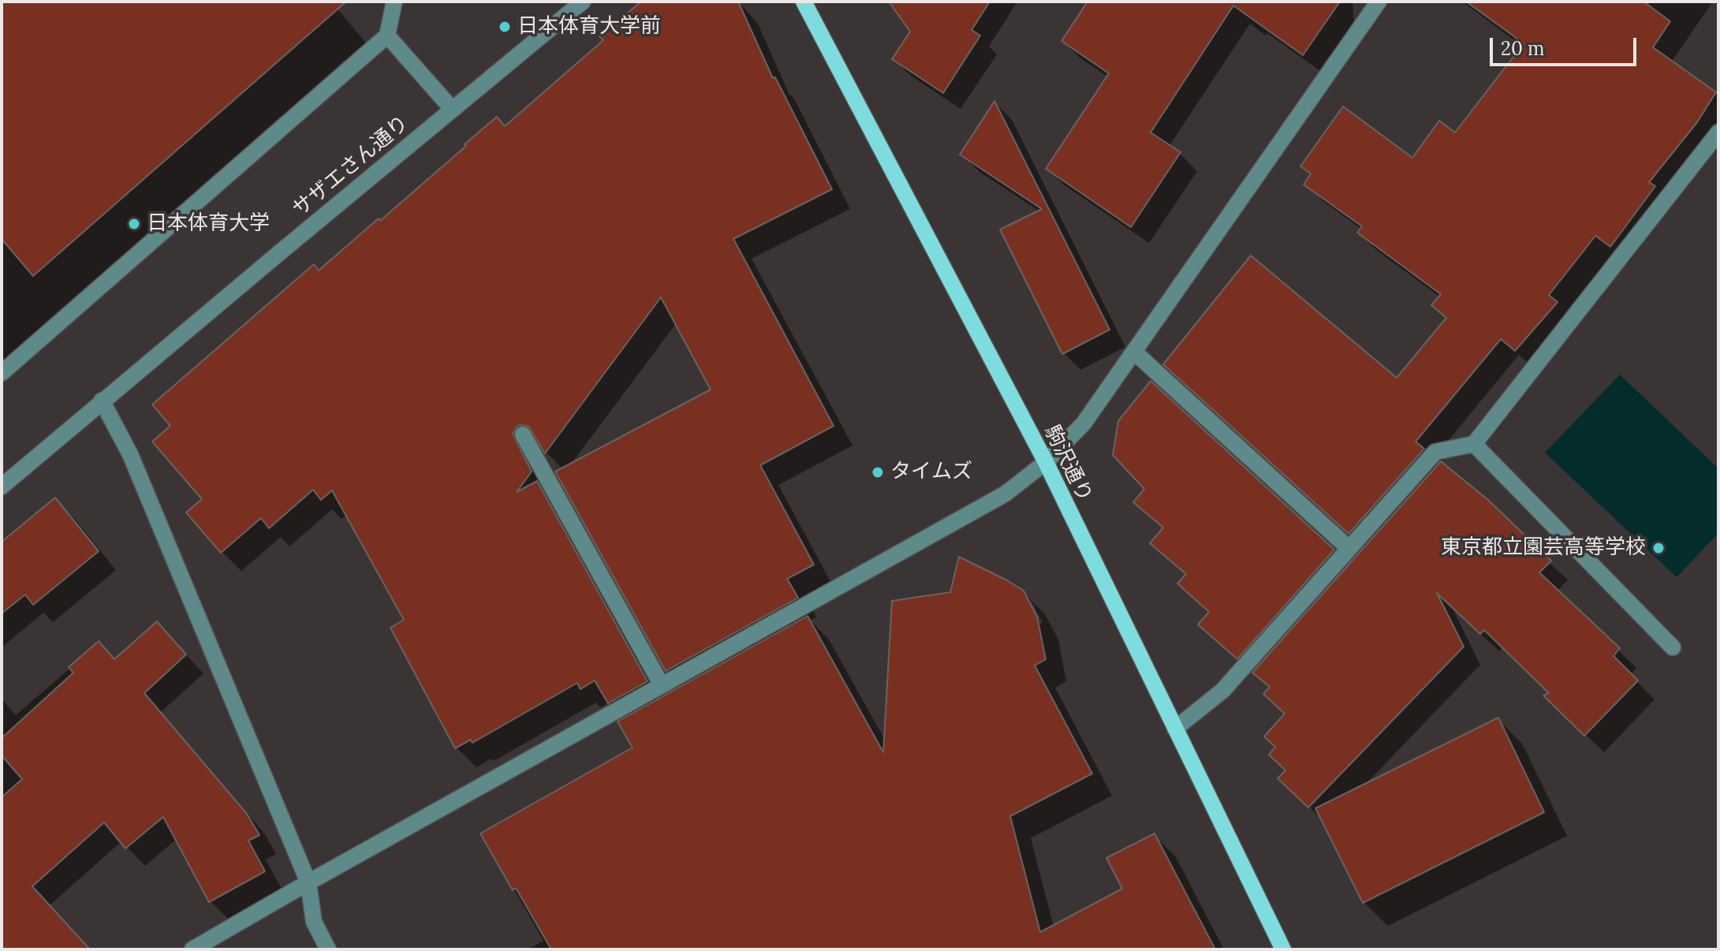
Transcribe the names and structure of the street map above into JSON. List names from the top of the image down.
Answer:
{
  "streets": {
    "main road": ["駒沢通り"],
    "street": ["サザエさん通り"]
  },
  "places": [
    "日本体育大学前",
    "日本体育大学",
    "タイムズ",
    "東京都立園芸高等学校"
  ],
  "scale_bar": "20 m"
}
